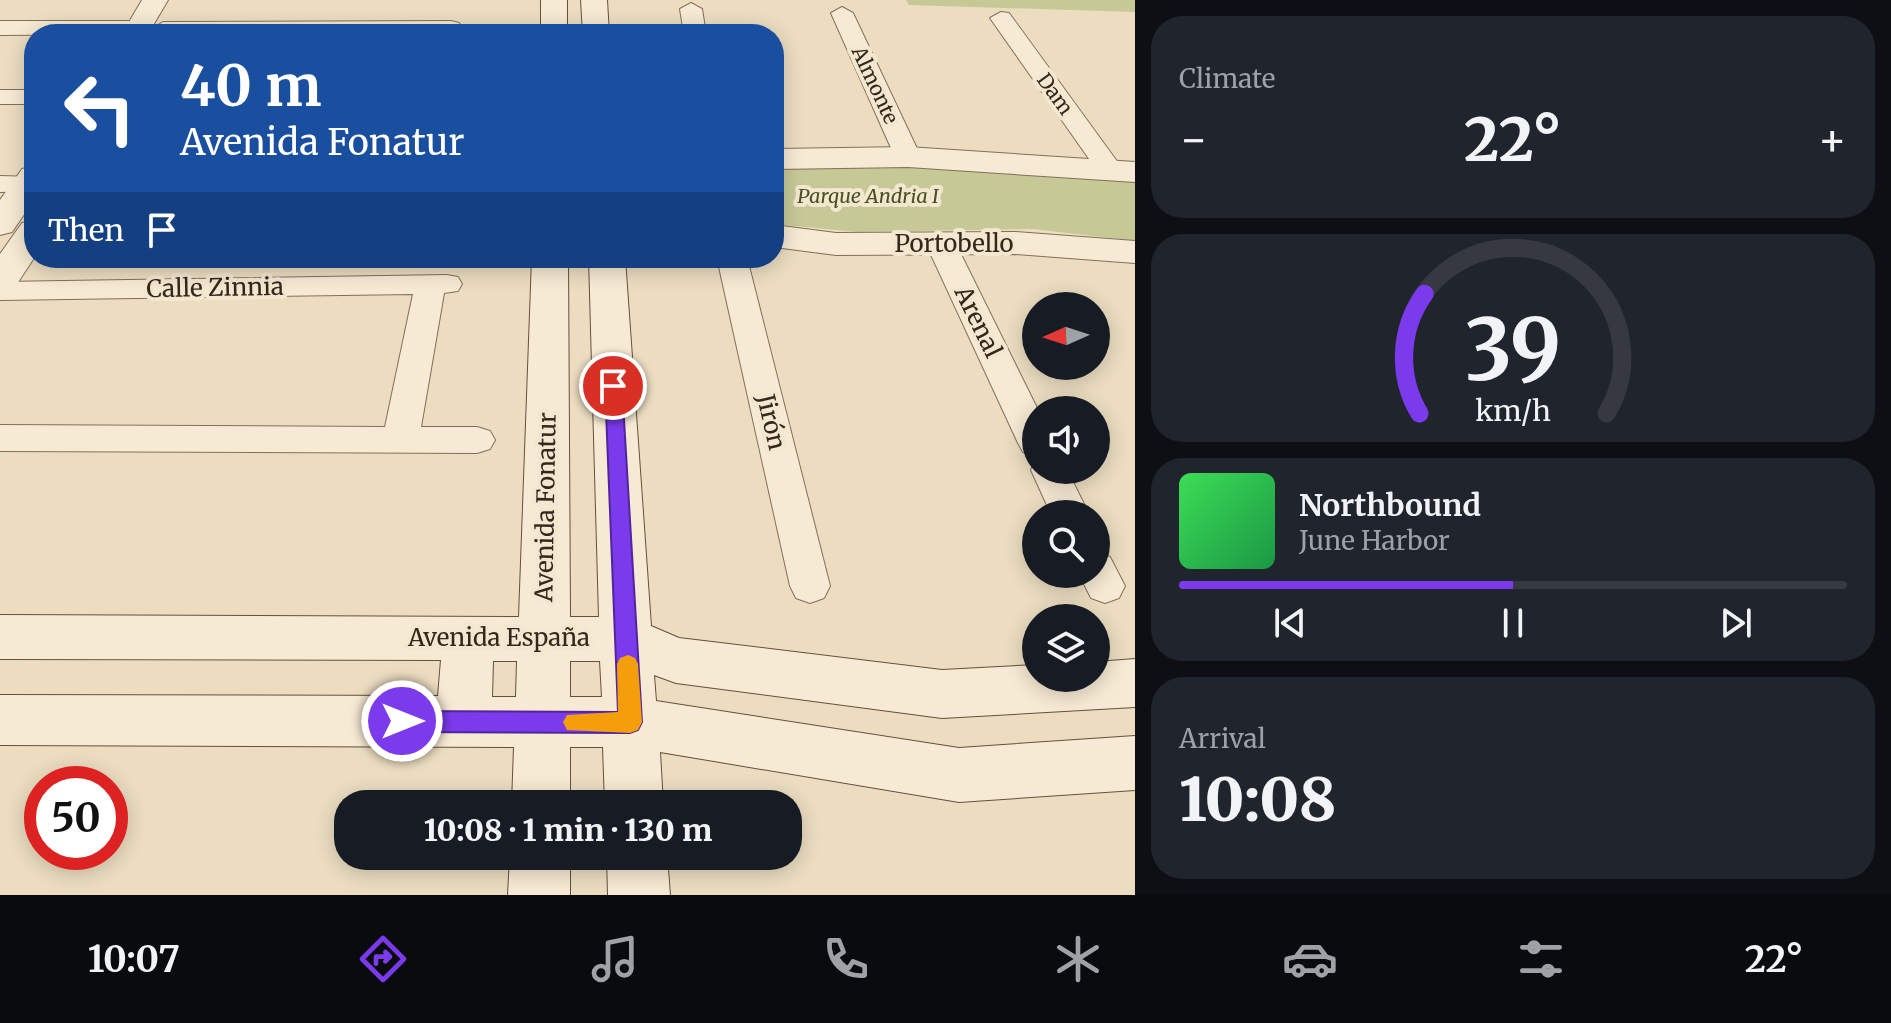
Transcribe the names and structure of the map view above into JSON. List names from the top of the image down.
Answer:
{
  "streets": {
    "main road": ["Portobello", "Avenida Fonatur", "Avenida España"],
    "street": [
      "Almonte",
      "Dam",
      "Calle Zinnia",
      "Arenal",
      "Jirón"
    ]
  },
  "crossings": [
    ["Portobello", "Arenal"],
    ["Avenida Fonatur", "Avenida España"]
  ],
  "parks": ["Parque Andria I"],
  "north": "left",
  "page": {
    "tile": [
      "Climate",
      ["Arrival", "10:08"]
    ],
    "turn": ["40 m", "Avenida Fonatur"],
    "heat": ["−", "22°", "+"],
    "then": "Then",
    "song": ["Northbound", "June Harbor"],
    "limit": "50",
    "trip": "10:08 · 1 min · 130 m",
    "tabs": ["10:07", "22°"],
    "gauge": ["39", "km/h"]
  }
}
